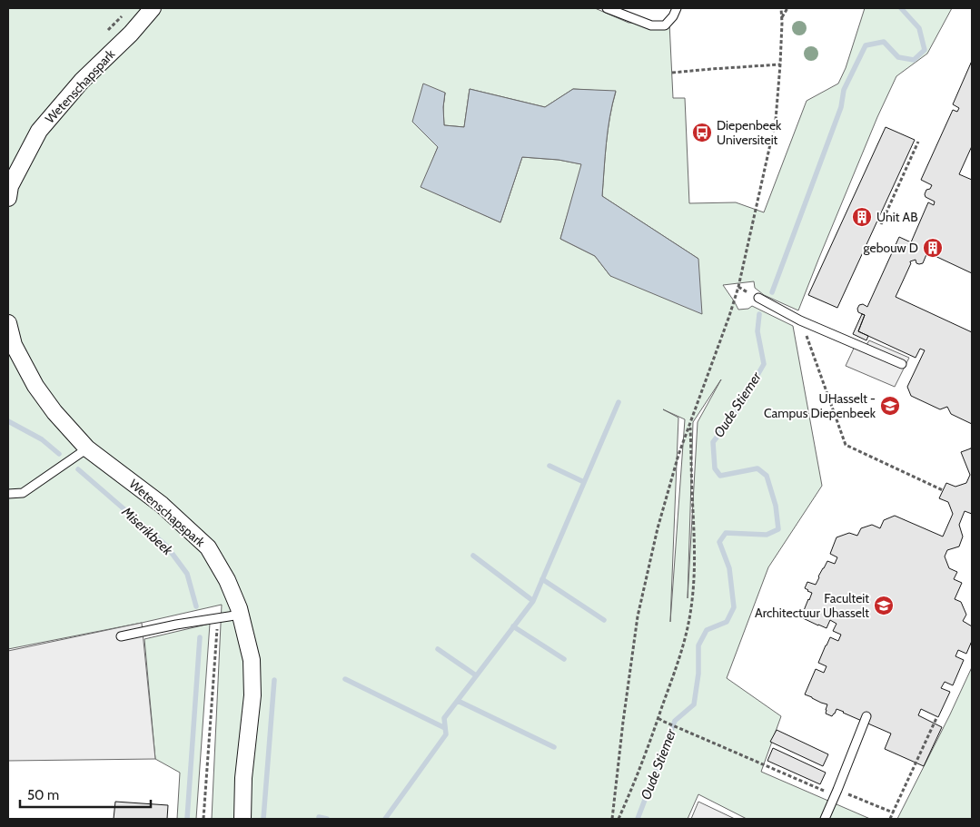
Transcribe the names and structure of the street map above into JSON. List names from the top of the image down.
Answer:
{
  "streets": {
    "street": ["Wetenschapspark"]
  },
  "water": ["Oude Stiemer", "Miserikbeek"],
  "places": {
    "bus stop": ["Diepenbeek Universiteit"],
    "building": ["Unit AB", "gebouw D"],
    "school or university": ["UHasselt - Campus Diepenbeek", "Faculteit Architectuur Uhasselt"]
  },
  "scale_bar": "50 m"
}
